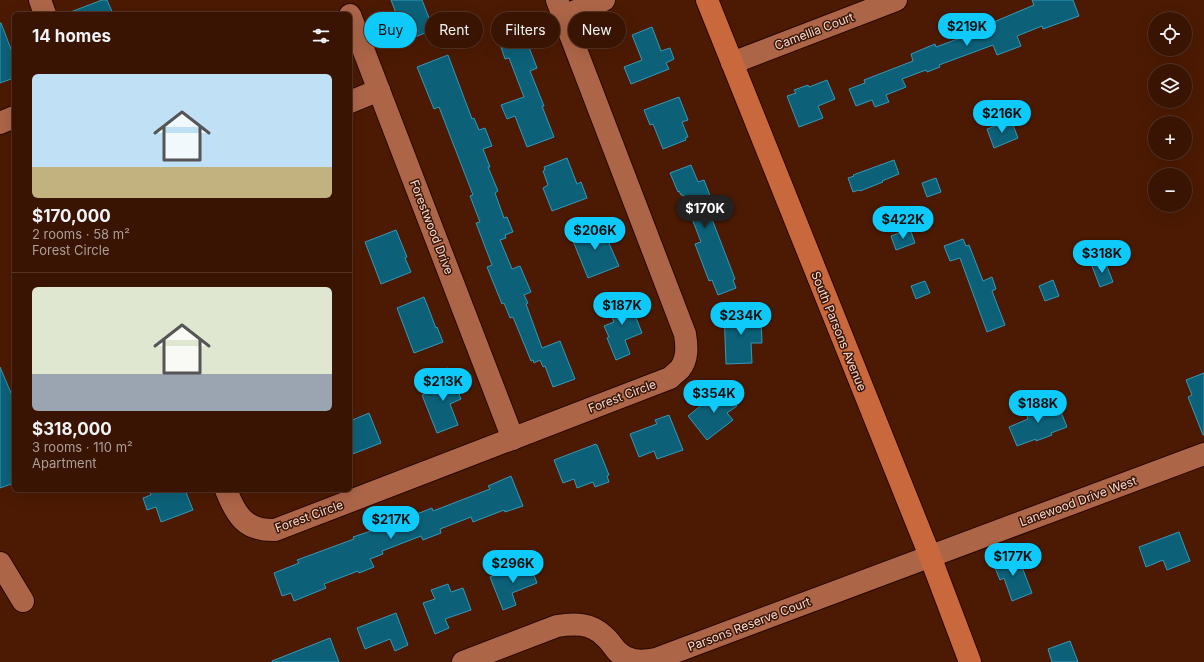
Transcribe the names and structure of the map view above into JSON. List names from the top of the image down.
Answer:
{
  "streets": {
    "main road": ["South Parsons Avenue"],
    "street": [
      "Camellia Court",
      "Forestwood Drive",
      "Forest Circle",
      "Lanewood Drive West",
      "Parsons Reserve Court"
    ]
  },
  "crossings": [
    ["Camellia Court", "South Parsons Avenue"],
    ["Forestwood Drive", "Forest Circle"],
    ["South Parsons Avenue", "Lanewood Drive West"],
    ["South Parsons Avenue", "Parsons Reserve Court"],
    ["Lanewood Drive West", "Parsons Reserve Court"]
  ],
  "page": {
    "map_buttons": ["+", "−"],
    "chip": [
      "Buy",
      "Rent",
      "Filters",
      "New"
    ],
    "heading": "14 homes",
    "price": [
      "$219K",
      "$216K",
      "$170K",
      "$422K",
      "$206K",
      "$318K",
      "$187K",
      "$234K",
      "$213K",
      "$354K",
      "$188K",
      "$217K",
      "$177K",
      "$296K"
    ],
    "list": [
      {
        "name": "$170,000",
        "note": "2 rooms · 58 m² · Forest Circle"
      },
      {
        "name": "$318,000",
        "note": "3 rooms · 110 m² · Apartment"
      }
    ]
  }
}
